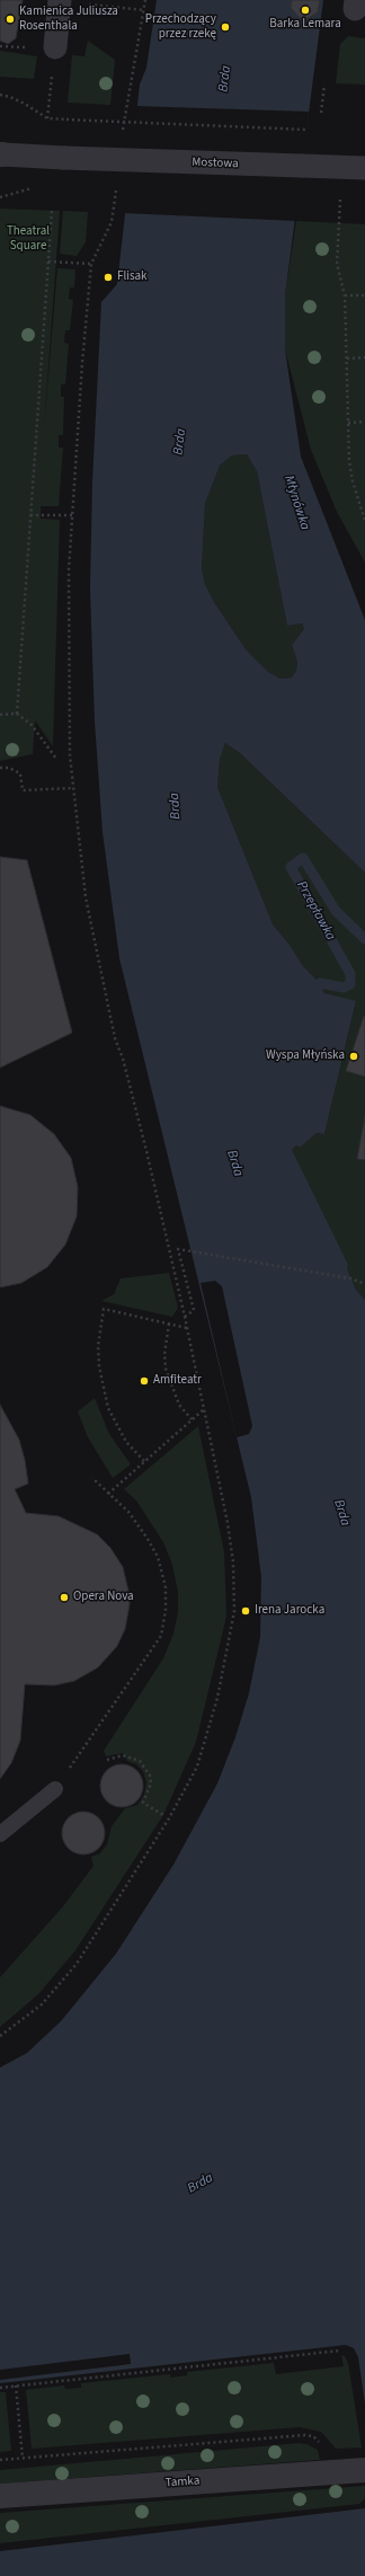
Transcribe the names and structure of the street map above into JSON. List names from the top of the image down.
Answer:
{
  "streets": {
    "street": ["Mostowa", "Tamka"]
  },
  "water": ["Brda", "Młynówka", "Przepławka"],
  "parks": ["Theatral Square"],
  "places": [
    "Barka Lemara",
    "Kamienica Juliusza Rosenthala",
    "Przechodzący przez rzekę",
    "Flisak",
    "Wyspa Młyńska",
    "Amfiteatr",
    "Opera Nova",
    "Irena Jarocka"
  ]
}
